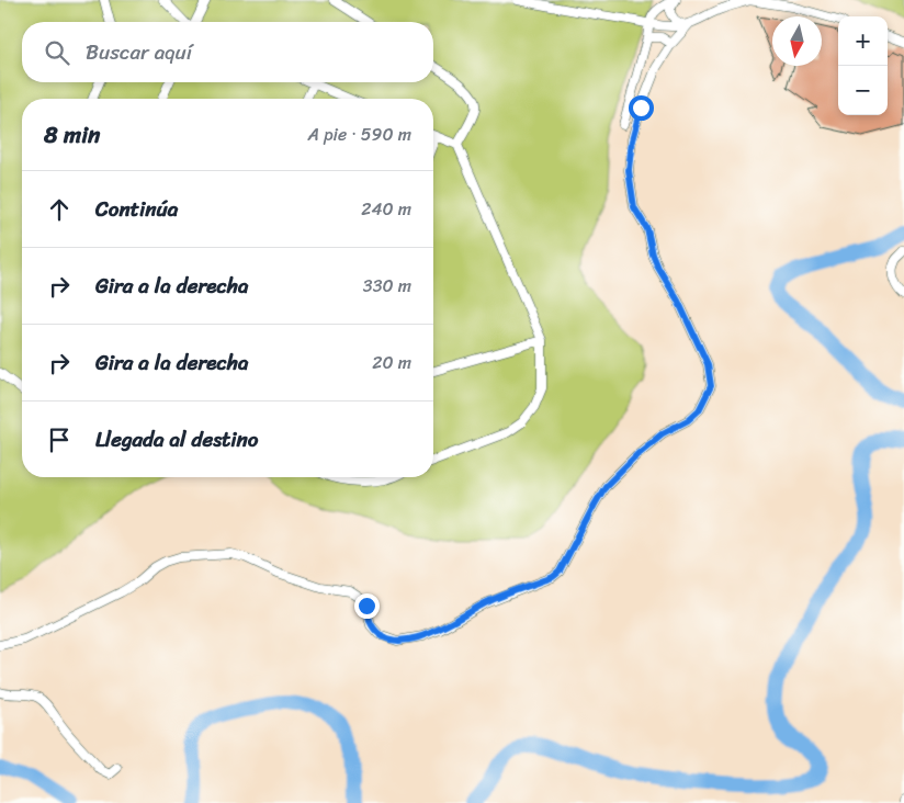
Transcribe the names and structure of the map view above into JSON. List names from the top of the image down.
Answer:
{
  "north": "bottom",
  "page": {
    "map_buttons": ["+", "−"],
    "search": "Buscar aquí",
    "heading": ["8 min", "A pie · 590 m"],
    "list": [
      ["Continúa", "240 m"],
      ["Gira a la derecha", "330 m"],
      ["Gira a la derecha", "20 m"],
      "Llegada al destino"
    ]
  }
}
